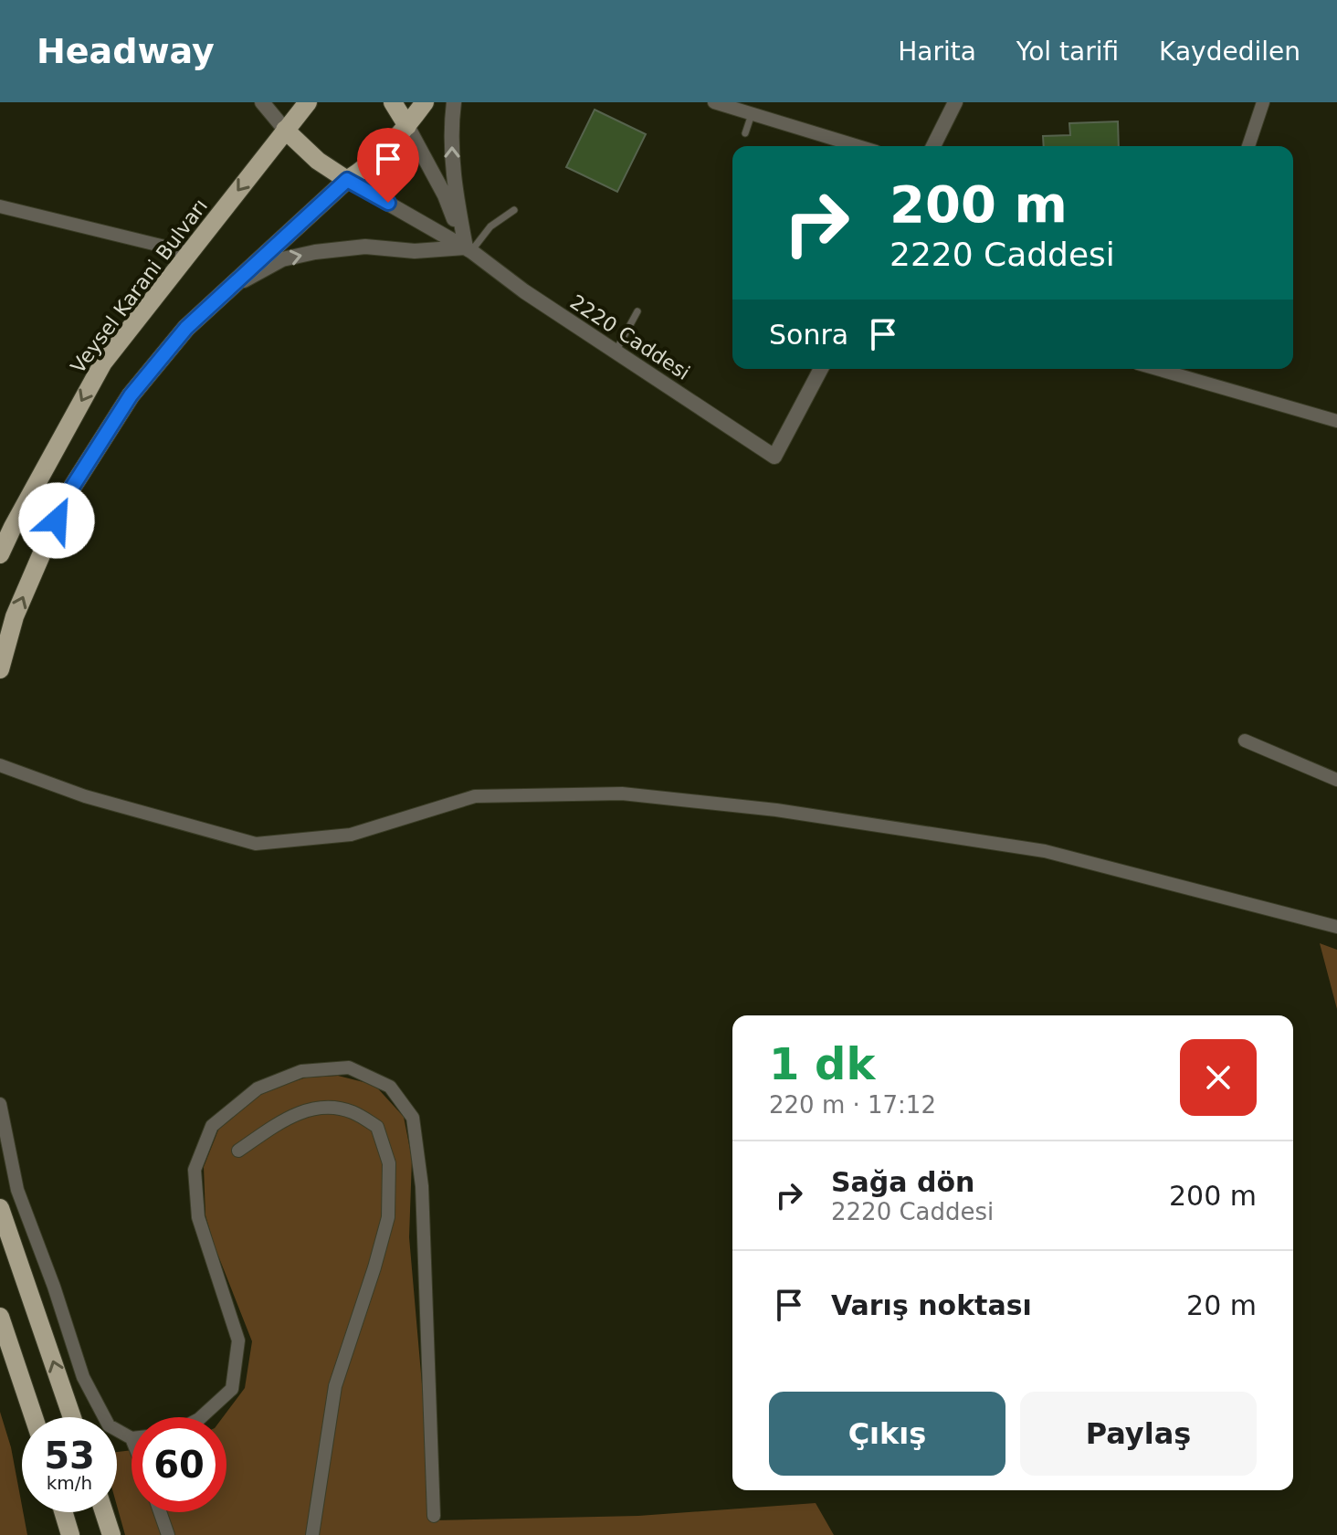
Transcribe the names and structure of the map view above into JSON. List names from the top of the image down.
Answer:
{
  "streets": {
    "main road": ["Veysel Karani Bulvarı"],
    "street": ["2220 Caddesi"]
  },
  "page": {
    "header": "Headway",
    "nav": ["Harita", "Yol tarifi", "Kaydedilen"],
    "turn": ["200 m", "2220 Caddesi"],
    "then": "Sonra",
    "heading": ["1 dk", "220 m · 17:12"],
    "list": [
      {
        "name": "Sağa dön",
        "note": "2220 Caddesi",
        "value": "200 m"
      },
      {
        "name": "Varış noktası",
        "value": "20 m"
      }
    ],
    "buttons": ["Çıkış", "Paylaş"],
    "speed": "53 km/h",
    "limit": "60"
  }
}
